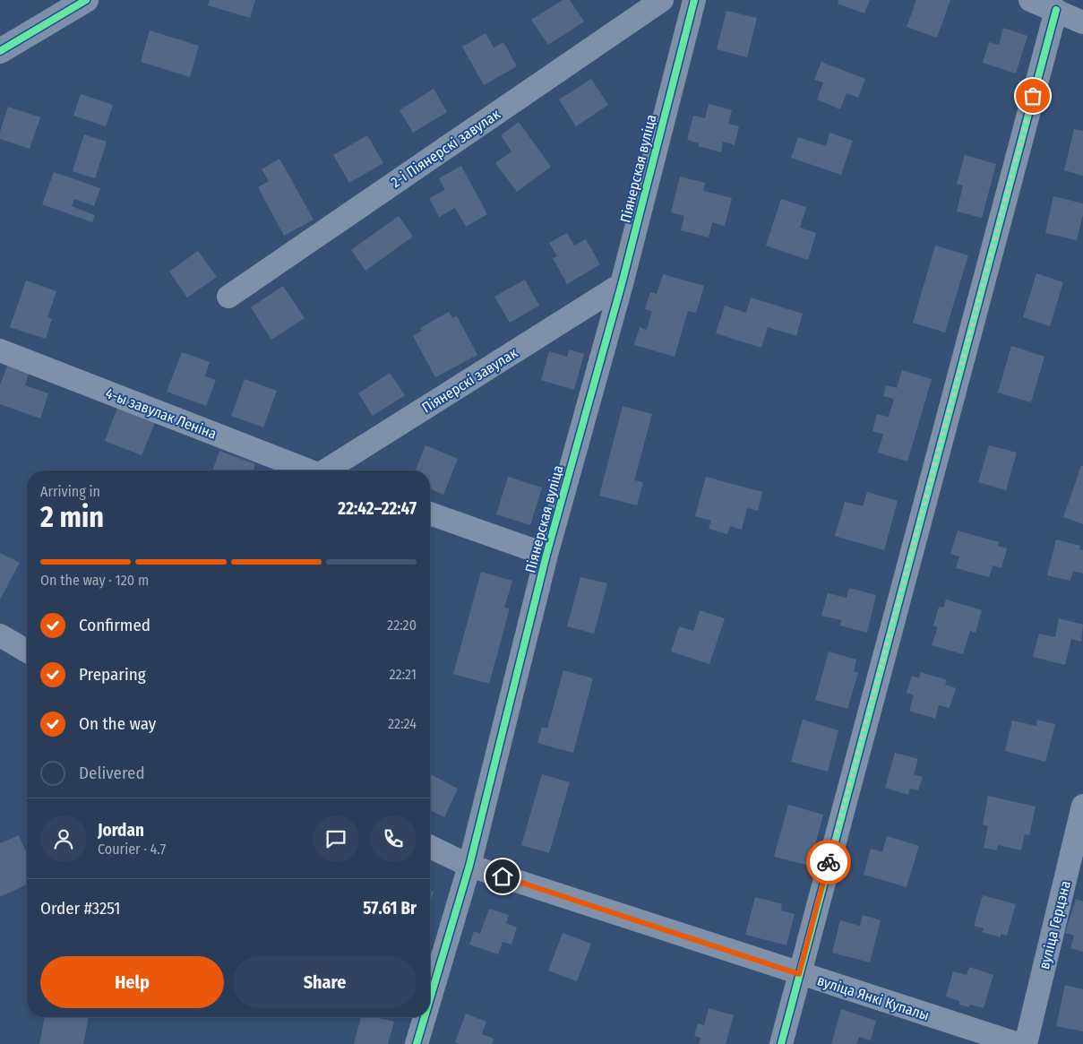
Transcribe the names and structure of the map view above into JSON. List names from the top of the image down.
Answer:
{
  "streets": {
    "street": [
      "2-і Піянерскі завулак",
      "Піянерская вуліца",
      "Піянерскі завулак",
      "4-ы завулак Леніна",
      "вуліца Герцэна",
      "вуліца Янкі Купалы"
    ]
  },
  "crossings": [
    ["Піянерская вуліца", "Піянерскі завулак"],
    ["Піянерская вуліца", "вуліца Янкі Купалы"]
  ],
  "page": {
    "heading": ["2 min", "Arriving in", "22:42–22:47"],
    "panel": [
      "Jordan",
      "Courier · 4.7",
      "Order #3251",
      "57.61 Br"
    ],
    "bar": "On the way · 120 m",
    "list": [
      ["Confirmed", "22:20"],
      ["Preparing", "22:21"],
      ["On the way", "22:24"],
      "Delivered"
    ],
    "buttons": ["Help", "Share"]
  }
}
